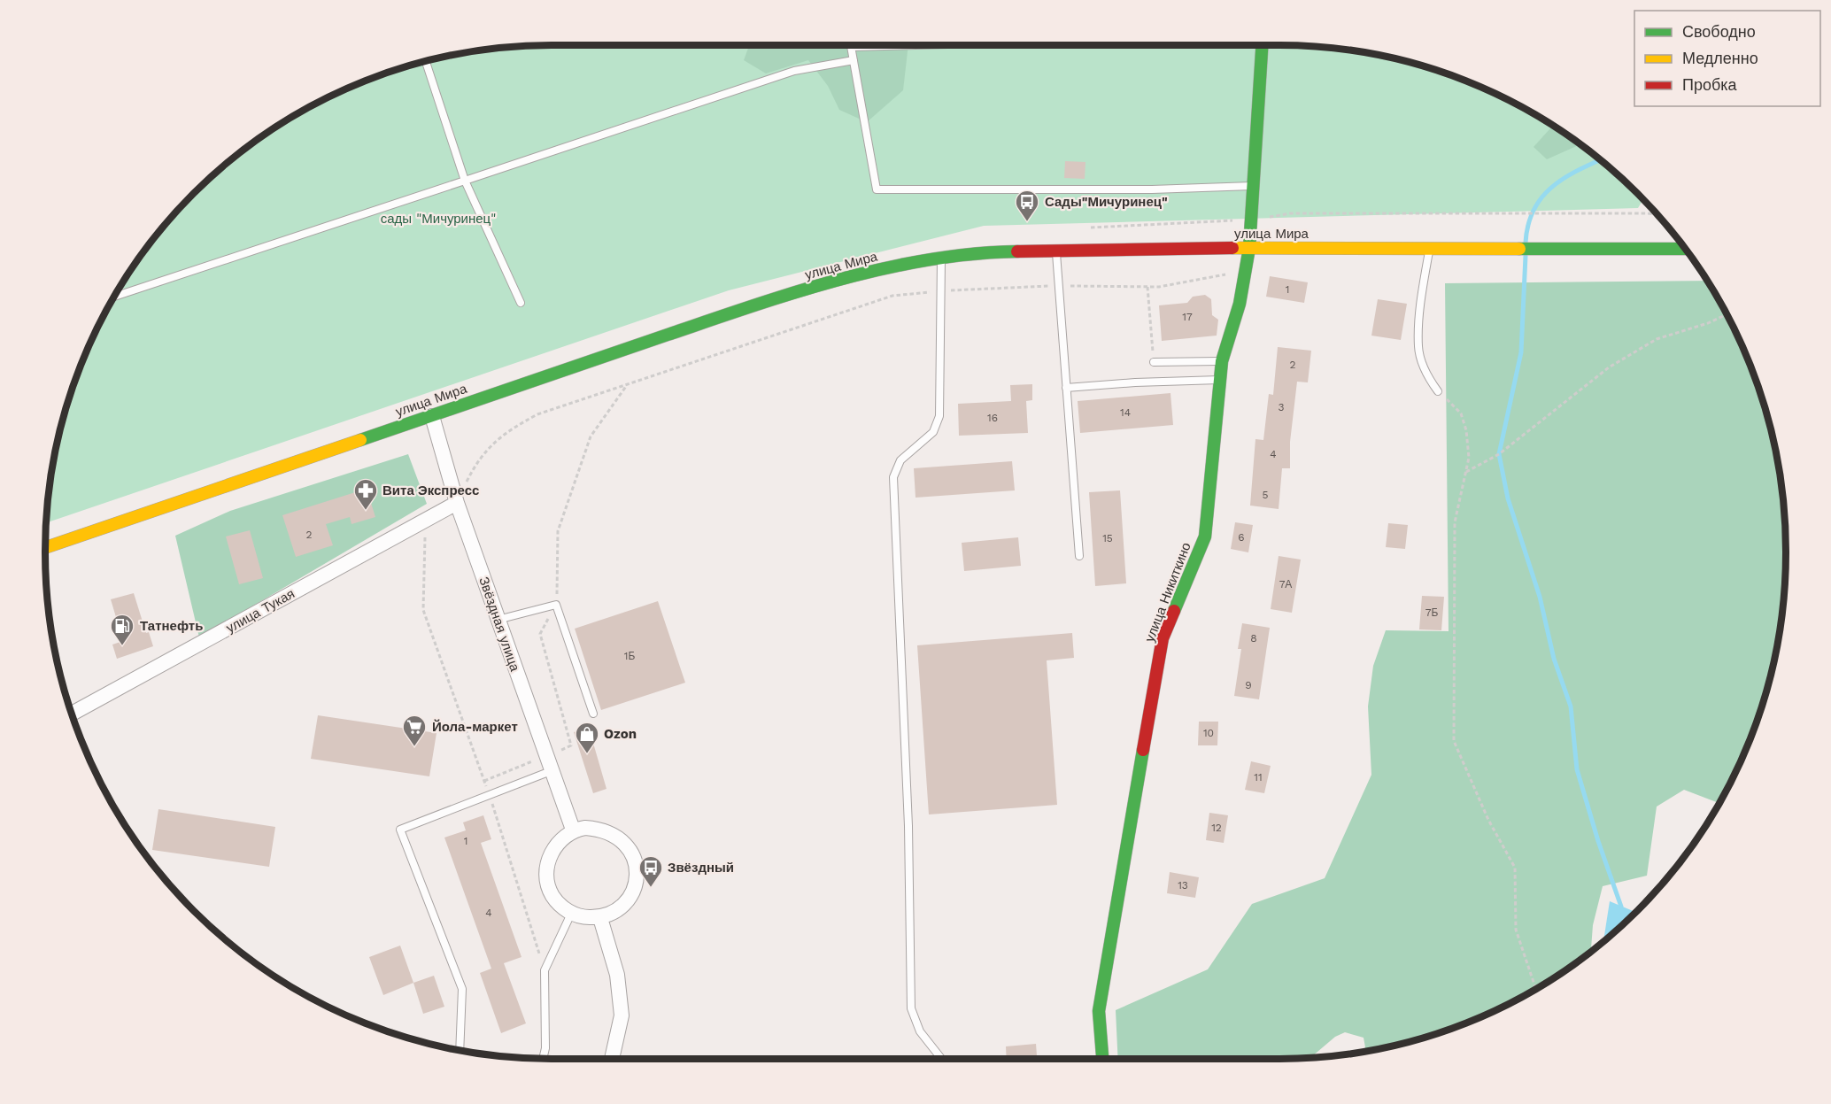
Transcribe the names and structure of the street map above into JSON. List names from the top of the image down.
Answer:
{
  "streets": {
    "main road": ["улица Мира", "улица Никиткино"],
    "street": ["улица Тукая", "Звёздная улица"]
  },
  "crossings": [
    ["улица Мира", "улица Никиткино"],
    ["улица Мира", "Звёздная улица"],
    ["улица Тукая", "Звёздная улица"]
  ],
  "parks": ["сады \"Мичуринец\""],
  "places": {
    "bus stop": ["Сады\"Мичуринец\"", "Звёздный"],
    "pharmacy": ["Вита Экспресс"],
    "fuel station": ["Татнефть"],
    "supermarket": ["Йола-маркет"],
    "shop": ["Ozon"]
  },
  "house_numbers": [
    "1",
    "17",
    "2",
    "3",
    "14",
    "16",
    "4",
    "5",
    "2",
    "6",
    "15",
    "7А",
    "7Б",
    "8",
    "1Б",
    "9",
    "10",
    "11",
    "12",
    "1",
    "13",
    "4"
  ],
  "legend": ["Свободно", "Медленно", "Пробка"]
}
